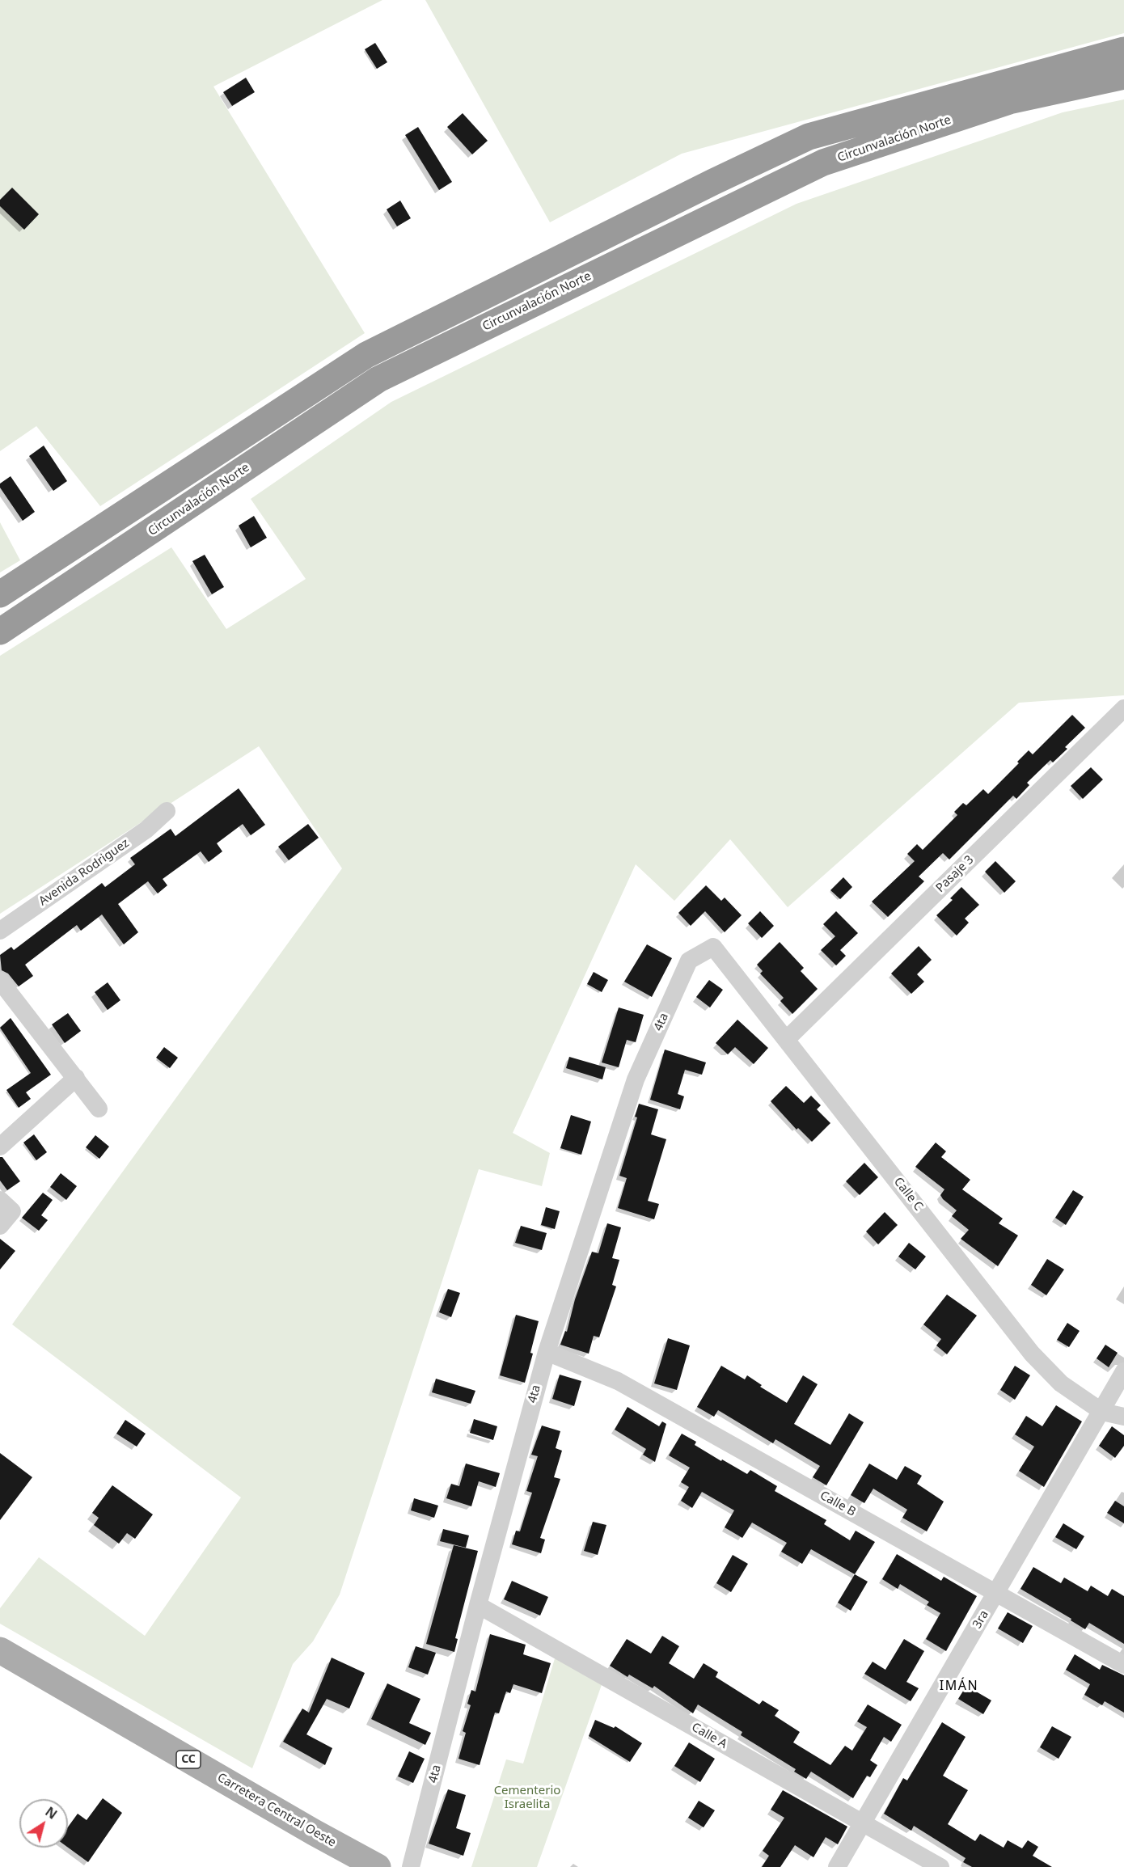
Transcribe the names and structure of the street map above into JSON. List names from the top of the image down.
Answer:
{
  "streets": {
    "highway": ["Circunvalación Norte"],
    "main road": ["CC", "Carretera Central Oeste"],
    "street": [
      "Avenida Rodriguez",
      "Pasaje 3",
      "4ta",
      "Calle C",
      "Calle B",
      "3ra",
      "Calle A"
    ]
  },
  "crossings": [
    ["Pasaje 3", "Calle C"],
    ["4ta", "Calle C"],
    ["4ta", "Calle B"],
    ["4ta", "Calle A"],
    ["Calle C", "3ra"],
    ["Calle B", "3ra"],
    ["3ra", "Calle A"]
  ],
  "districts": ["IMÁN"],
  "parks": ["Cementerio Israelita"],
  "north": "top right"
}
